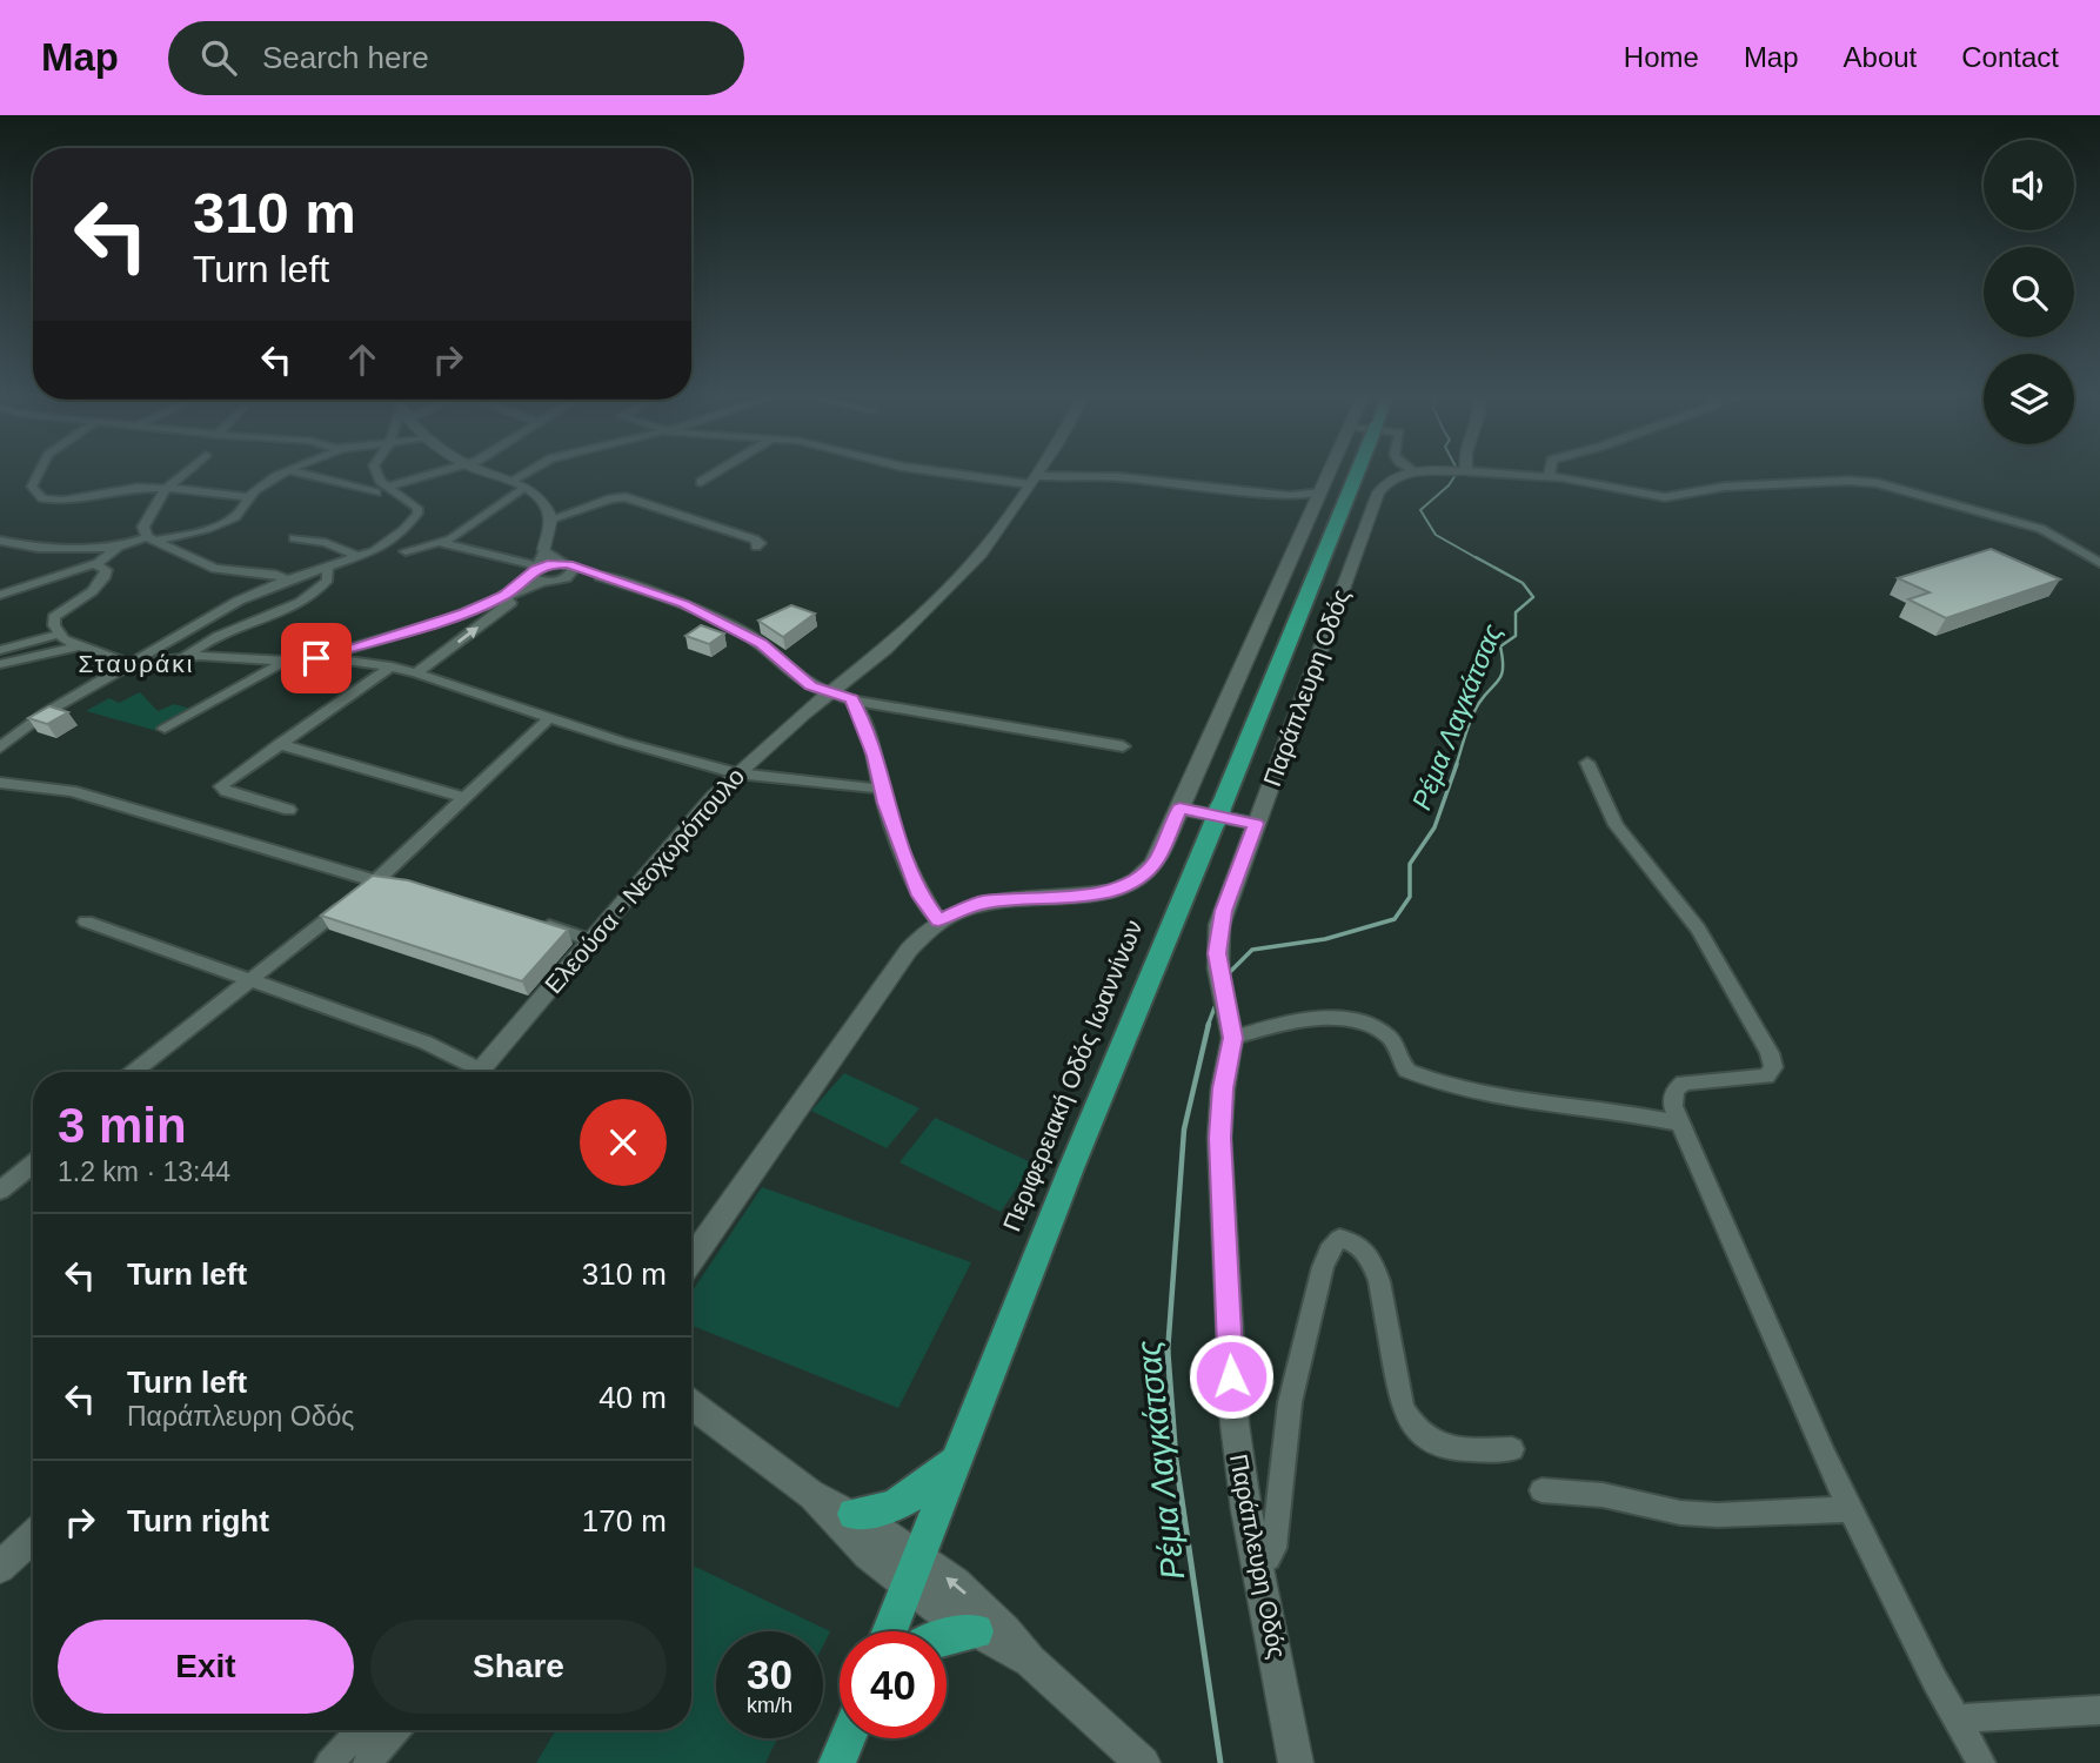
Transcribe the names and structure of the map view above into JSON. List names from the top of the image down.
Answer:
{
  "streets": {
    "highway": ["Περιφερειακή Οδός Ιωαννίνων"],
    "street": ["Παράπλευρη Οδός", "Ελεούσα - Νεοχωρόπουλο"]
  },
  "districts": ["Σταυράκι"],
  "water": ["Ρέμα Λαγκάτσας"],
  "page": {
    "header": "Map",
    "search": "Search here",
    "nav": [
      "Home",
      "Map",
      "About",
      "Contact"
    ],
    "turn": ["310 m", "Turn left"],
    "heading": ["3 min", "1.2 km · 13:44"],
    "list": [
      {
        "name": "Turn left",
        "value": "310 m"
      },
      {
        "name": "Turn left",
        "note": "Παράπλευρη Οδός",
        "value": "40 m"
      },
      {
        "name": "Turn right",
        "value": "170 m"
      }
    ],
    "buttons": ["Exit", "Share"],
    "speed": "30 km/h",
    "limit": "40"
  }
}
